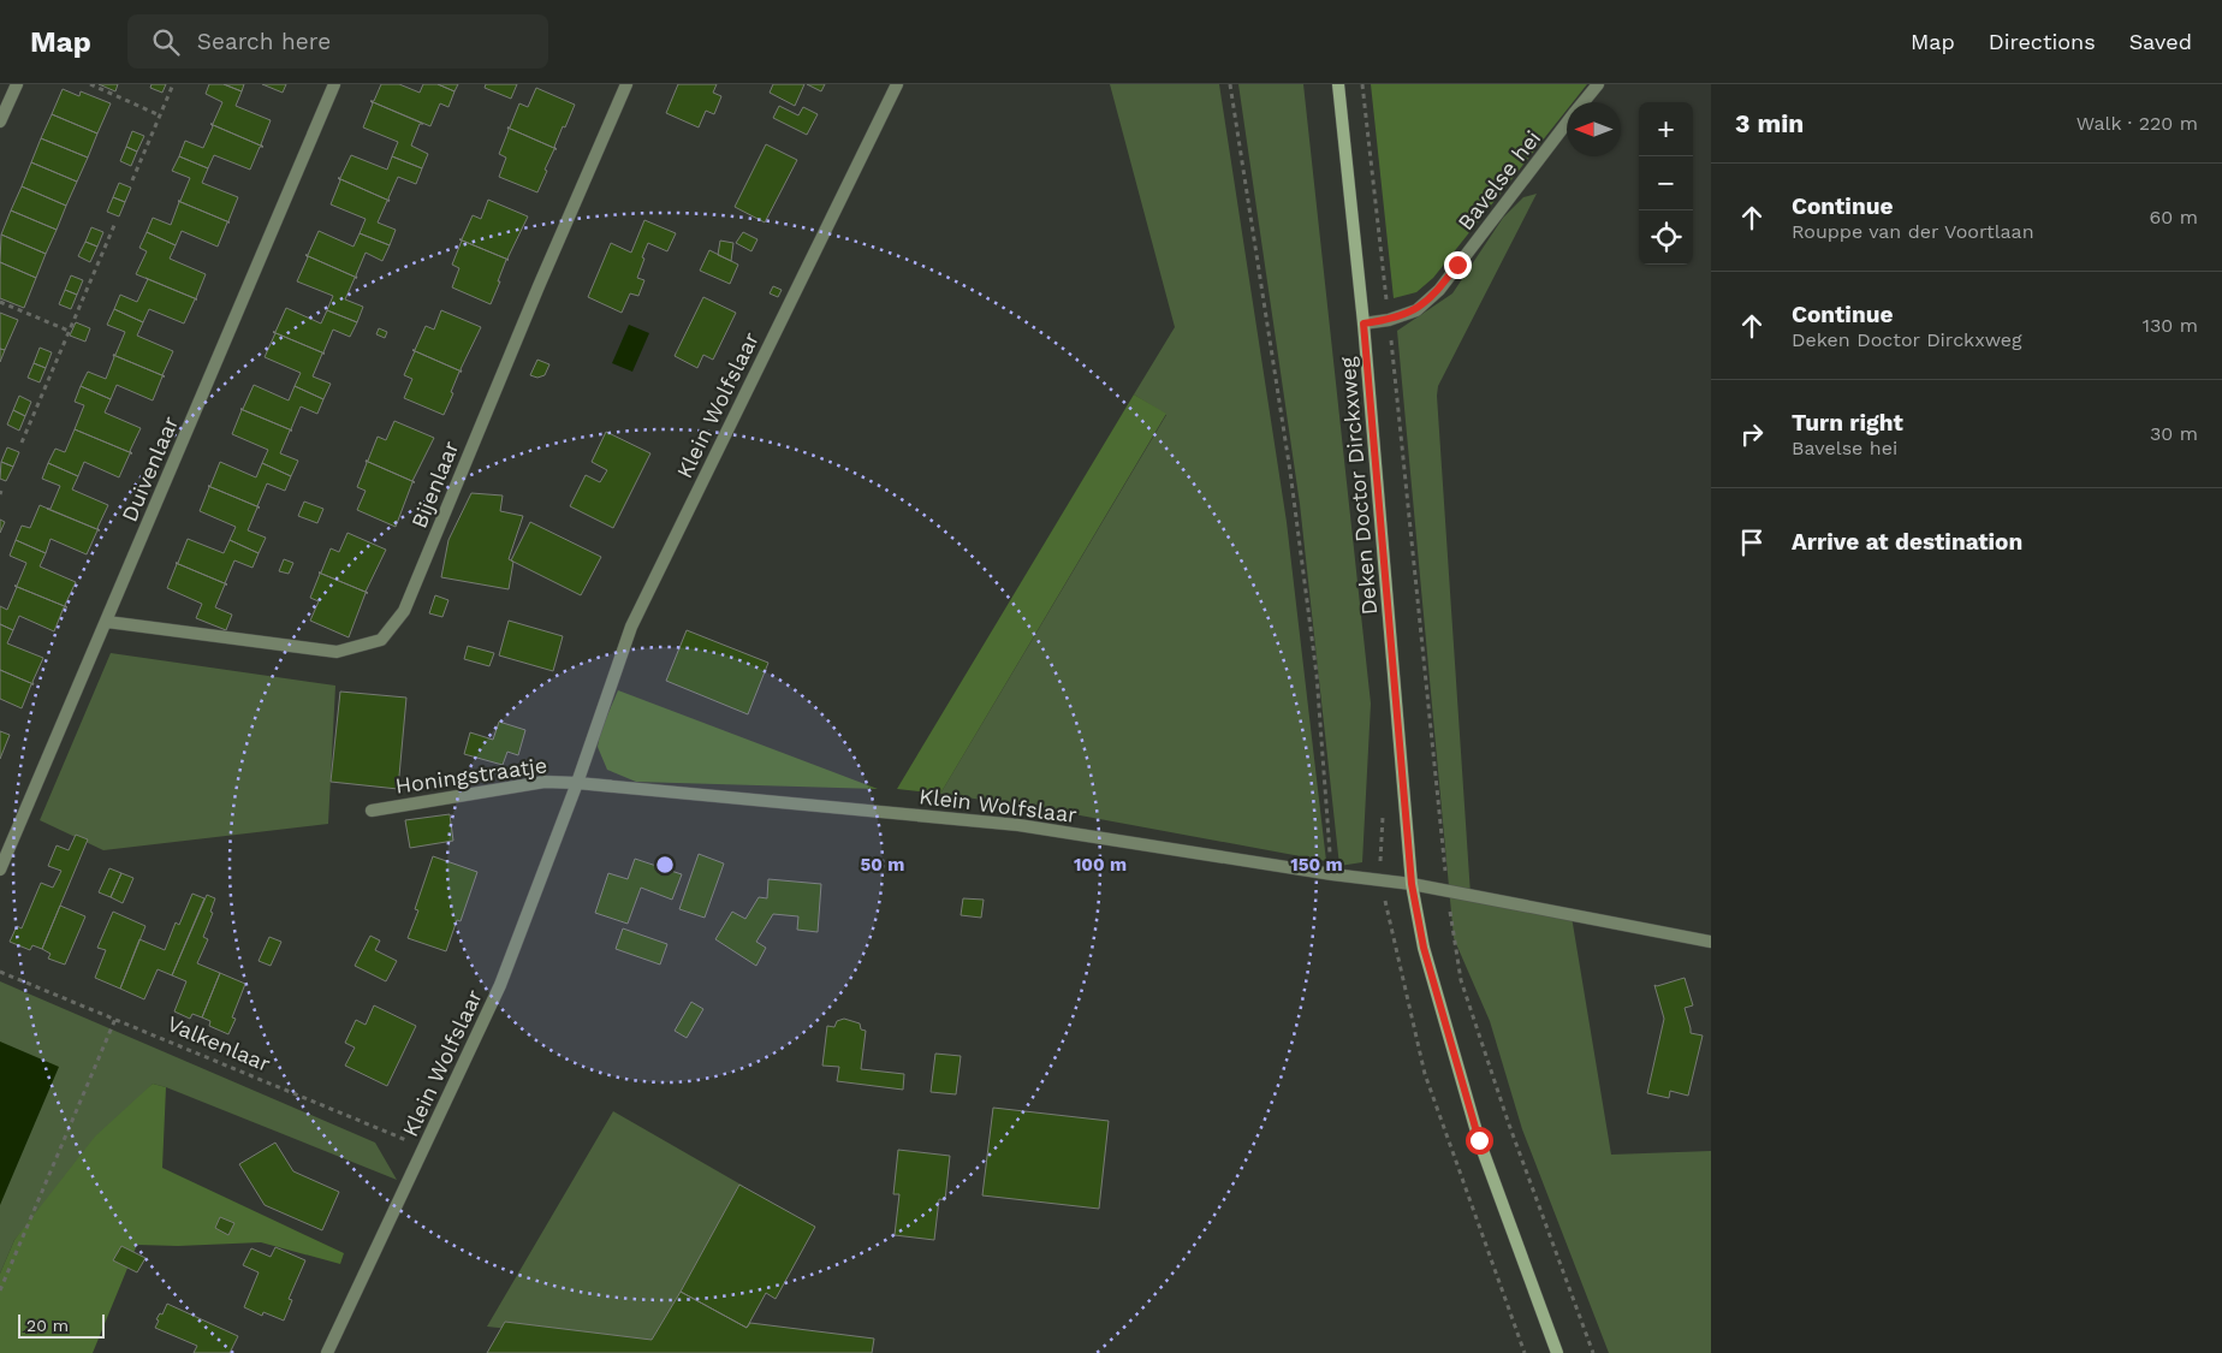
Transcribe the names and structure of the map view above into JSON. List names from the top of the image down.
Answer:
{
  "streets": {
    "street": [
      "Bavelse hei",
      "Klein Wolfslaar",
      "Duivenlaar",
      "Bijenlaar",
      "Deken Doctor Dirckxweg",
      "Honingstraatje"
    ],
    "path": ["Valkenlaar"]
  },
  "crossings": [
    ["Bavelse hei", "Deken Doctor Dirckxweg"],
    ["Klein Wolfslaar", "Deken Doctor Dirckxweg"],
    ["Klein Wolfslaar", "Honingstraatje"],
    ["Klein Wolfslaar", "Valkenlaar"],
    ["Duivenlaar", "Bijenlaar"]
  ],
  "scale_bar": "20 m",
  "north": "left",
  "page": {
    "header": "Map",
    "search": "Search here",
    "nav": ["Map", "Directions", "Saved"],
    "heading": ["3 min", "Walk · 220 m"],
    "map_buttons": ["+", "−"],
    "list": [
      ["Continue", "Rouppe van der Voortlaan", "60 m"],
      ["Continue", "Deken Doctor Dirckxweg", "130 m"],
      ["Turn right", "Bavelse hei", "30 m"],
      "Arrive at destination"
    ],
    "scale": "20 m"
  },
  "rings": ["50 m", "100 m", "150 m"]
}
